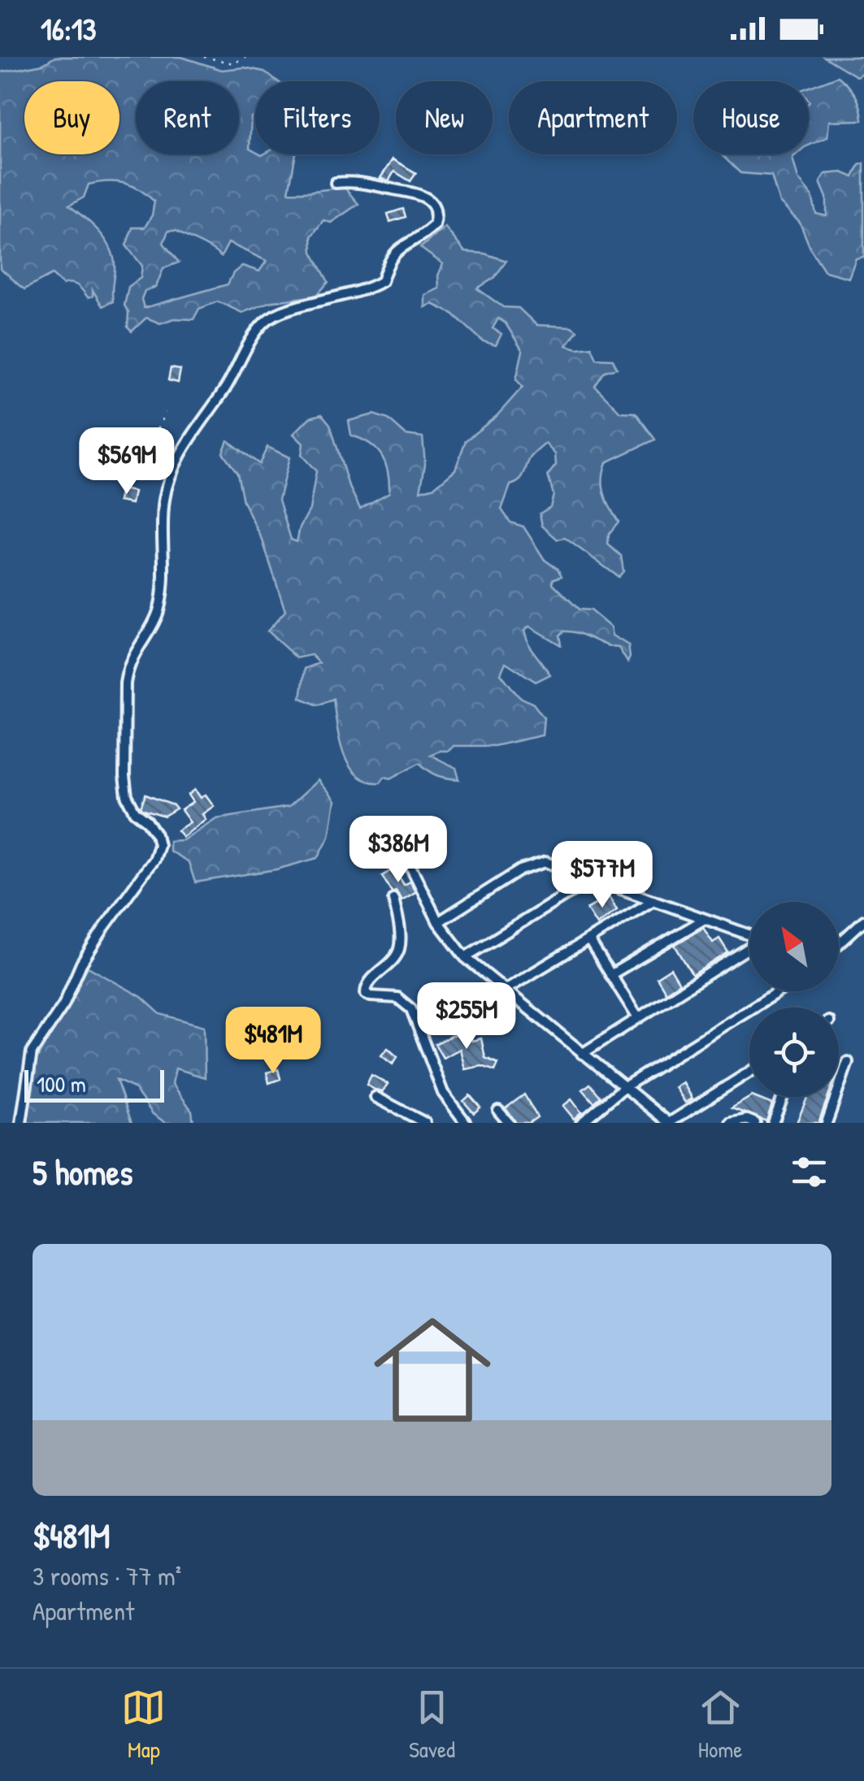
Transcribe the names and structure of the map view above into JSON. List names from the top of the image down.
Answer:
{
  "scale_bar": "100 m",
  "north": "top left",
  "page": {
    "status": "16:13",
    "chip": [
      "Buy",
      "Rent",
      "Filters",
      "New",
      "Apartment",
      "House"
    ],
    "price": [
      "$569M",
      "$386M",
      "$577M",
      "$255M",
      "$481M"
    ],
    "scale": "100 m",
    "heading": "5 homes",
    "list": [
      {
        "name": "$481M",
        "note": "3 rooms · 77 m² · Apartment"
      }
    ],
    "tabs": ["Map", "Saved", "Home"]
  }
}
